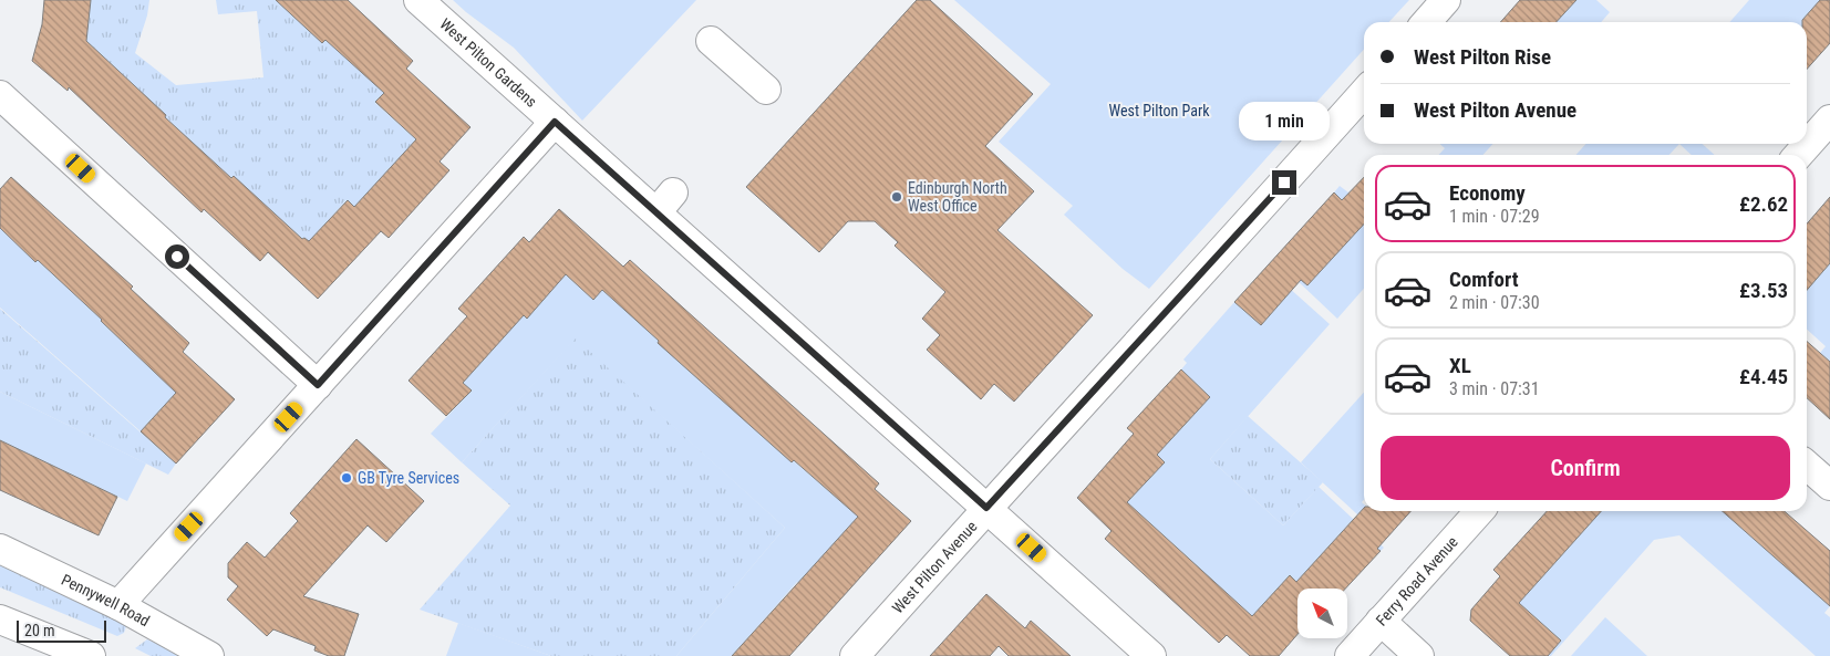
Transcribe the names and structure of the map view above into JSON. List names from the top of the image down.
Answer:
{
  "streets": {
    "street": [
      "West Pilton Gardens",
      "West Pilton Avenue",
      "Ferry Road Avenue",
      "Pennywell Road"
    ]
  },
  "crossings": [
    ["West Pilton Gardens", "West Pilton Avenue"]
  ],
  "parks": ["West Pilton Park"],
  "places": ["Edinburgh North West Office", "GB Tyre Services"],
  "scale_bar": "20 m",
  "north": "top left",
  "page": {
    "banner": ["West Pilton Rise", "West Pilton Avenue"],
    "bubble": "1 min",
    "list": [
      {
        "name": "Economy",
        "note": "1 min · 07:29",
        "value": "£2.62"
      },
      {
        "name": "Comfort",
        "note": "2 min · 07:30",
        "value": "£3.53"
      },
      {
        "name": "XL",
        "note": "3 min · 07:31",
        "value": "£4.45"
      }
    ],
    "buttons": "Confirm",
    "scale": "20 m"
  }
}
